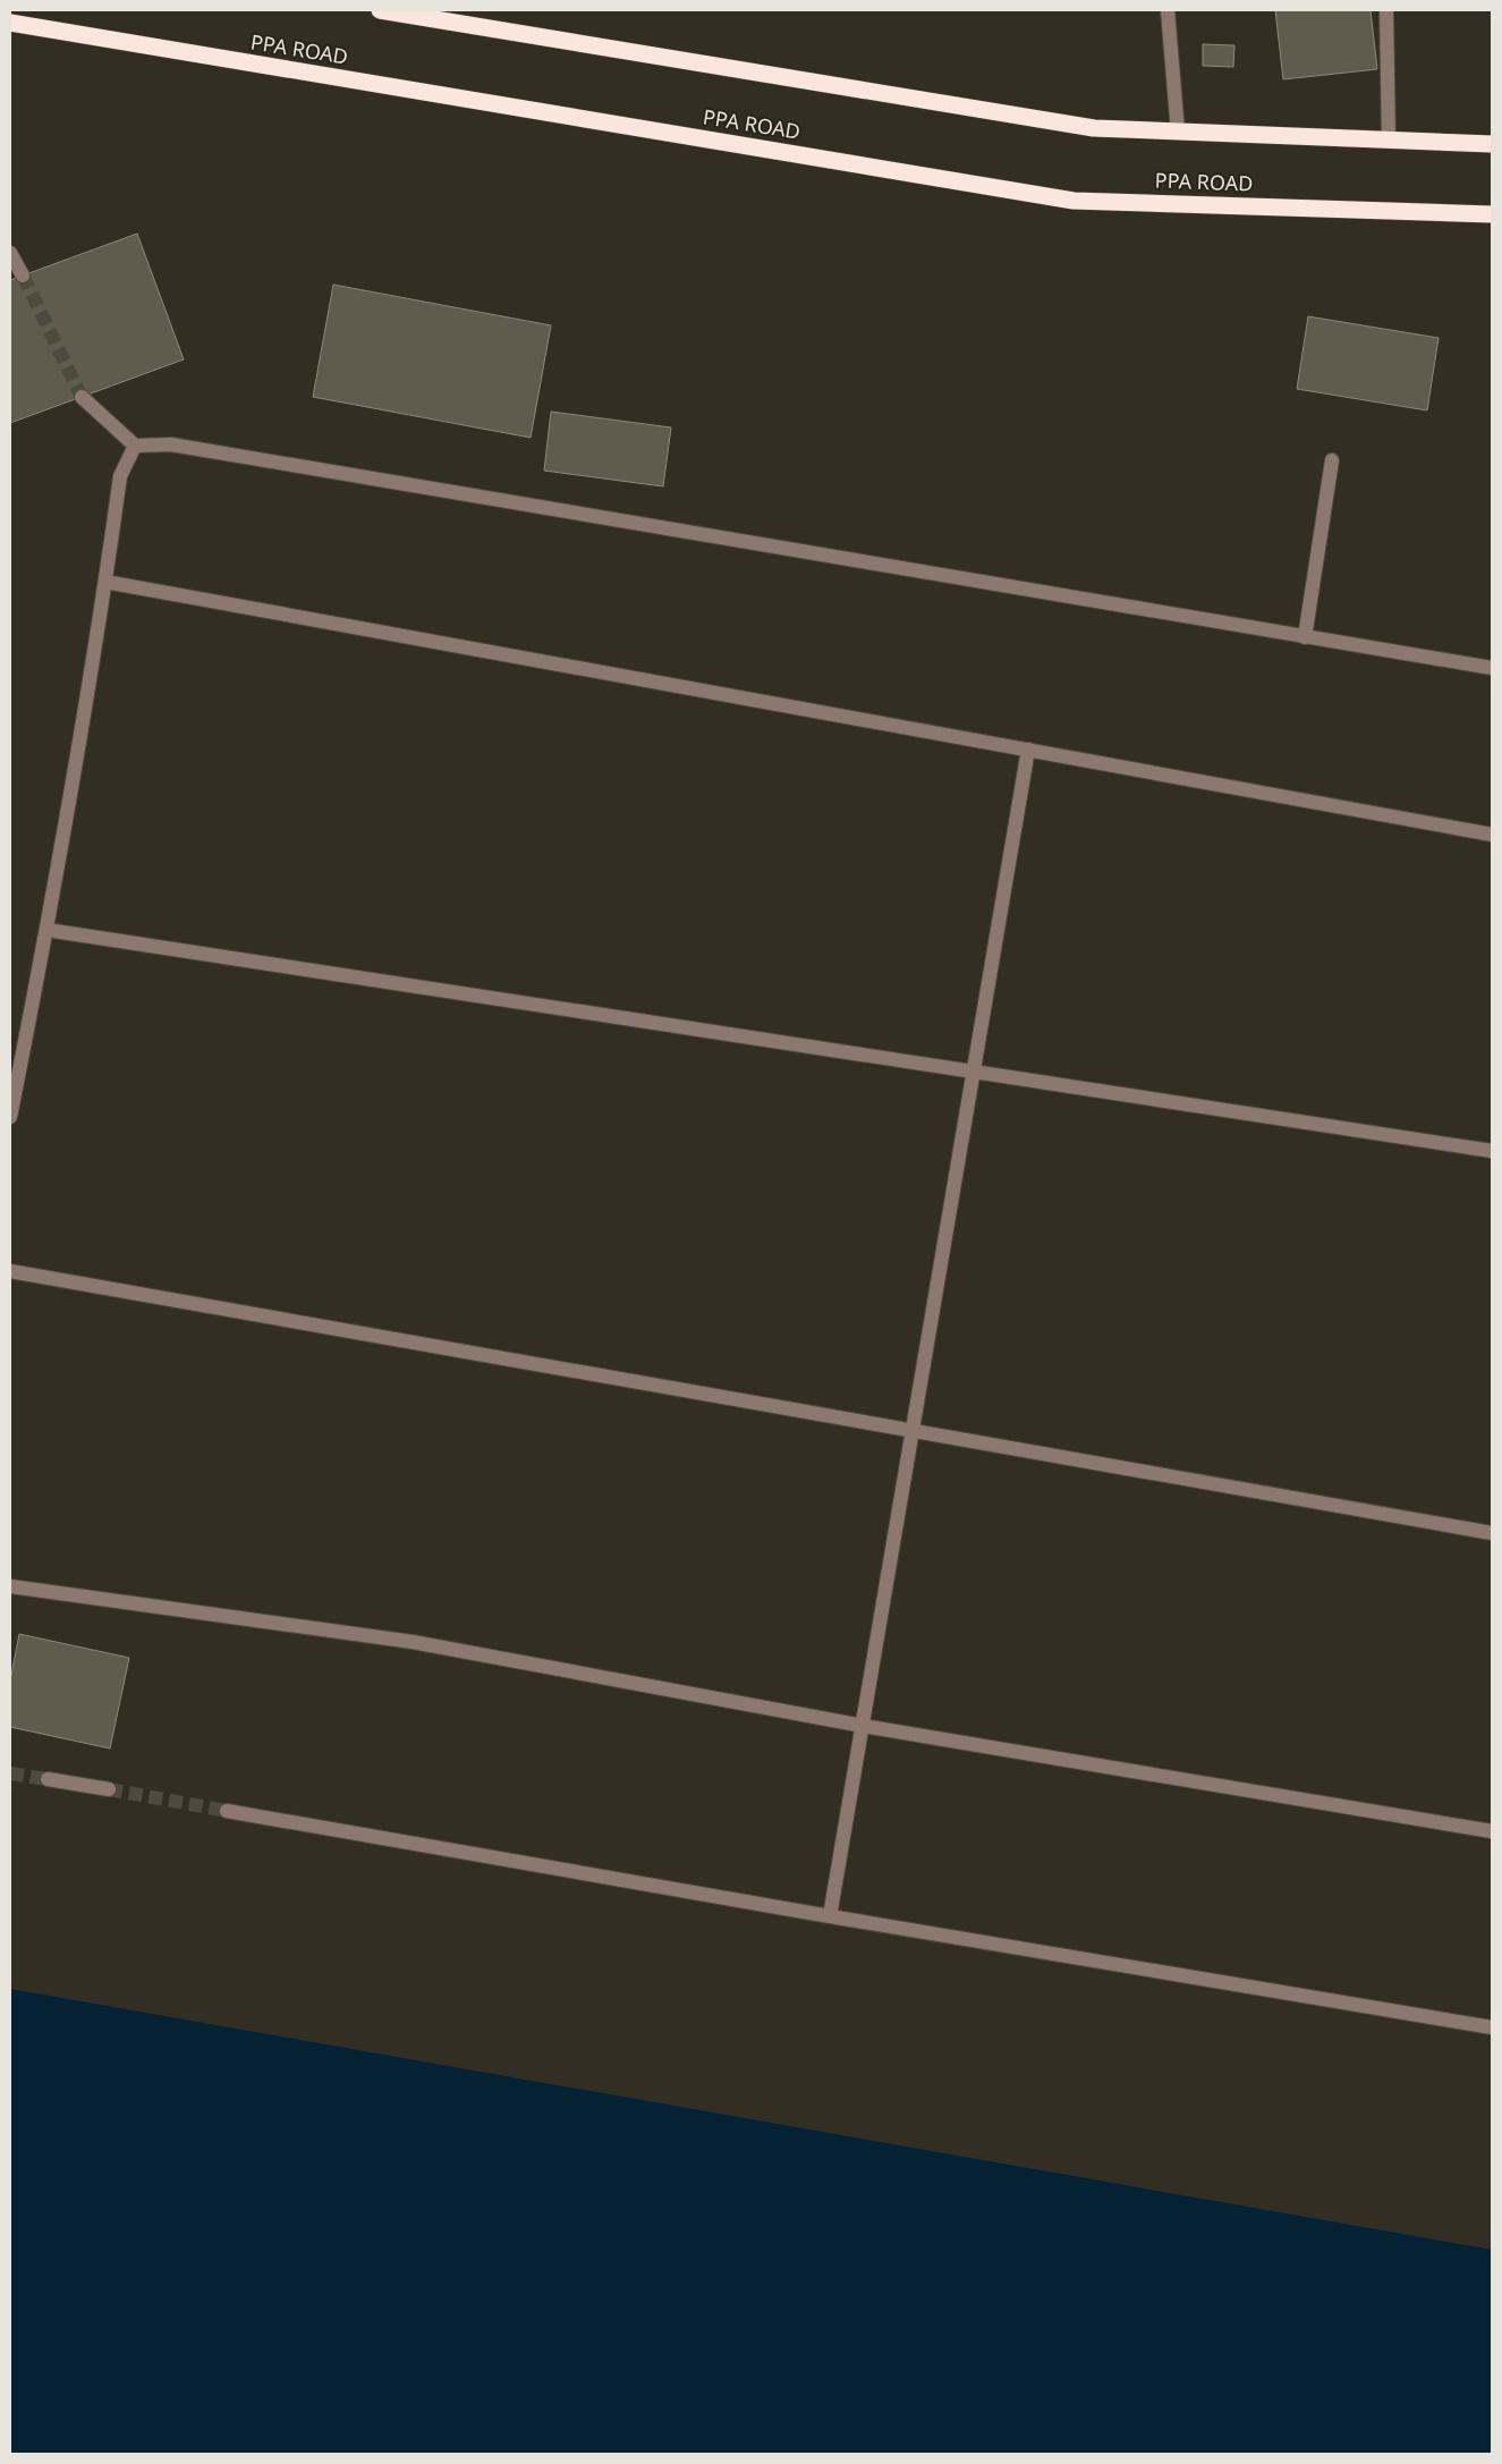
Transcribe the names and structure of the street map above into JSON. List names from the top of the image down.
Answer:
{
  "streets": {
    "highway": ["PPA ROAD"]
  }
}
